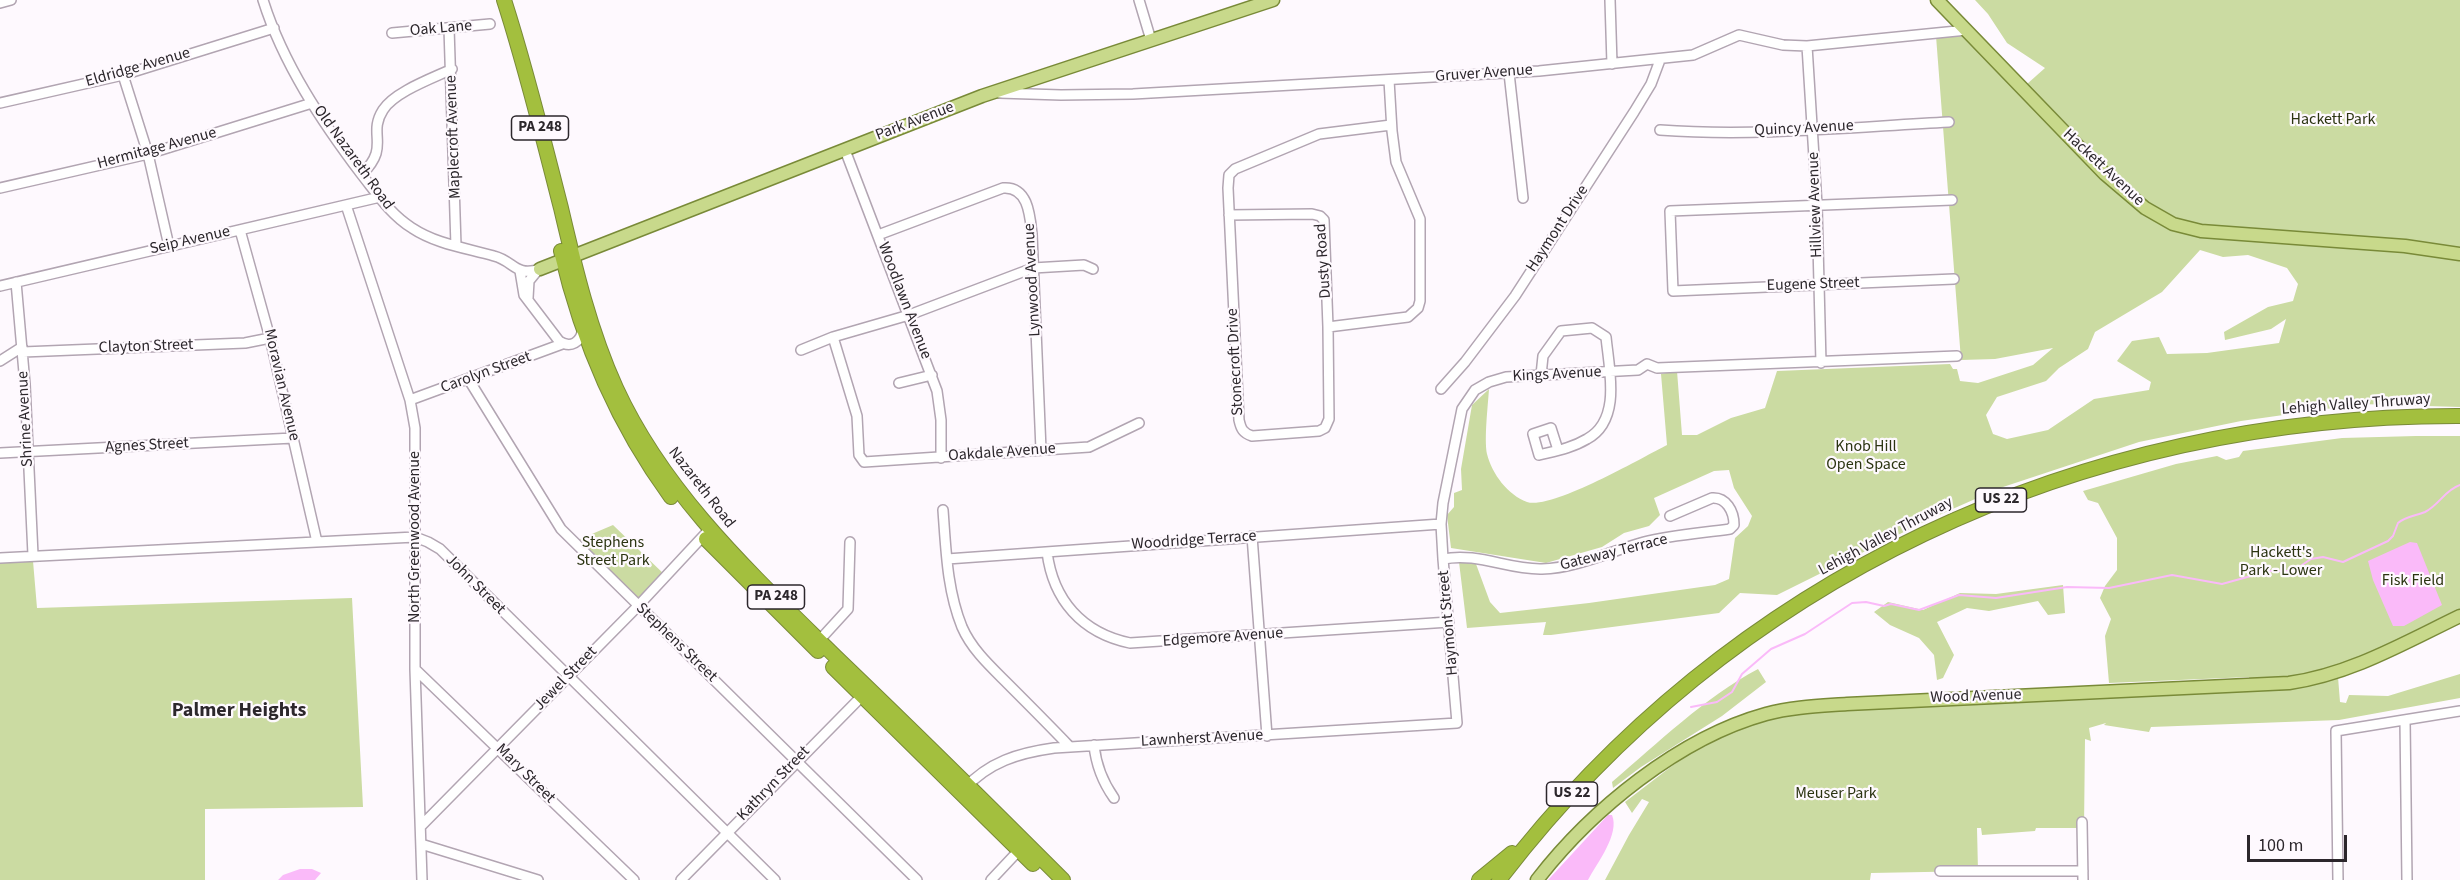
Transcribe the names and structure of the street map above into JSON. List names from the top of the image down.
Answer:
{
  "streets": {
    "highway": [
      "PA 248",
      "Lehigh Valley Thruway",
      "Nazareth Road",
      "US 22"
    ],
    "main road": ["Park Avenue", "Hackett Avenue", "Wood Avenue"],
    "street": [
      "Oak Lane",
      "Eldridge Avenue",
      "Gruver Avenue",
      "Quincy Avenue",
      "Maplecroft Avenue",
      "Hermitage Avenue",
      "Old Nazareth Road",
      "Hillview Avenue",
      "Haymont Drive",
      "Seip Avenue",
      "Dusty Road",
      "Lynwood Avenue",
      "Eugene Street",
      "Woodlawn Avenue",
      "Clayton Street",
      "Stonecroft Drive",
      "Carolyn Street",
      "Kings Avenue",
      "Moravian Avenue",
      "Shrine Avenue",
      "Agnes Street",
      "Oakdale Avenue",
      "North Greenwood Avenue",
      "Woodridge Terrace",
      "Gateway Terrace",
      "John Street",
      "Haymont Street",
      "Edgemore Avenue",
      "Stephens Street",
      "Jewel Street",
      "Lawnherst Avenue",
      "Mary Street",
      "Kathryn Street"
    ]
  },
  "crossings": [
    ["Oak Lane", "Maplecroft Avenue"],
    ["Eldridge Avenue", "Old Nazareth Road"],
    ["Gruver Avenue", "Park Avenue"],
    ["Gruver Avenue", "Hackett Avenue"],
    ["Gruver Avenue", "Hillview Avenue"],
    ["Gruver Avenue", "Haymont Drive"],
    ["Park Avenue", "Woodlawn Avenue"],
    ["Park Avenue", "Nazareth Road"],
    ["Quincy Avenue", "Hillview Avenue"],
    ["Maplecroft Avenue", "Old Nazareth Road"],
    ["Hermitage Avenue", "Old Nazareth Road"],
    ["Old Nazareth Road", "Seip Avenue"],
    ["Hillview Avenue", "Eugene Street"],
    ["Hillview Avenue", "Kings Avenue"],
    ["Seip Avenue", "Moravian Avenue"],
    ["Seip Avenue", "Shrine Avenue"],
    ["Seip Avenue", "North Greenwood Avenue"],
    ["Dusty Road", "Stonecroft Drive"],
    ["Lynwood Avenue", "Woodlawn Avenue"],
    ["Lynwood Avenue", "Oakdale Avenue"],
    ["Woodlawn Avenue", "Oakdale Avenue"],
    ["Clayton Street", "Moravian Avenue"],
    ["Clayton Street", "Shrine Avenue"],
    ["Carolyn Street", "Nazareth Road"],
    ["Carolyn Street", "North Greenwood Avenue"],
    ["Carolyn Street", "Stephens Street"],
    ["Kings Avenue", "Woodridge Terrace"],
    ["Kings Avenue", "Haymont Street"],
    ["Moravian Avenue", "Agnes Street"],
    ["Moravian Avenue", "John Street"],
    ["Shrine Avenue", "Agnes Street"],
    ["Shrine Avenue", "John Street"],
    ["Nazareth Road", "Jewel Street"],
    ["Nazareth Road", "Lawnherst Avenue"],
    ["Nazareth Road", "Kathryn Street"],
    ["North Greenwood Avenue", "John Street"],
    ["North Greenwood Avenue", "Jewel Street"],
    ["North Greenwood Avenue", "Mary Street"],
    ["Woodridge Terrace", "Haymont Street"],
    ["Woodridge Terrace", "Edgemore Avenue"],
    ["Gateway Terrace", "Haymont Street"],
    ["John Street", "Jewel Street"],
    ["John Street", "Kathryn Street"],
    ["Haymont Street", "Edgemore Avenue"],
    ["Haymont Street", "Lawnherst Avenue"],
    ["Stephens Street", "Jewel Street"],
    ["Stephens Street", "Kathryn Street"],
    ["Jewel Street", "Mary Street"]
  ],
  "districts": ["Palmer Heights"],
  "parks": [
    "Hackett Park",
    "Knob Hill Open Space",
    "Stephens Street Park",
    "Hackett's Park - Lower",
    "Fisk Field",
    "Meuser Park"
  ],
  "scale_bar": "100 m"
}
